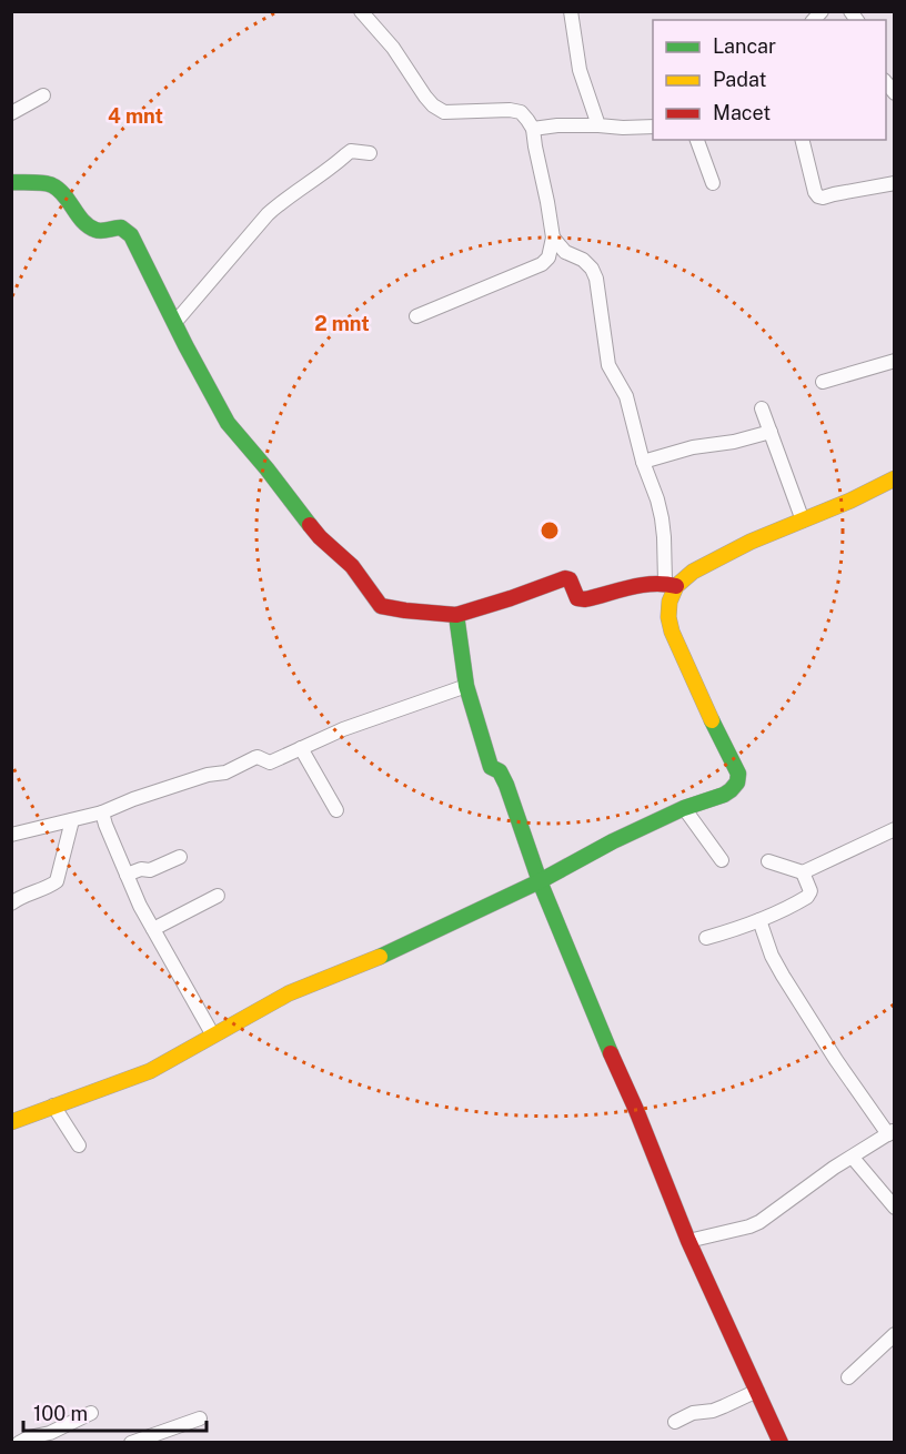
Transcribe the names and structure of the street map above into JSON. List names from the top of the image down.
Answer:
{
  "legend": ["Lancar", "Padat", "Macet"],
  "scale_bar": "100 m",
  "rings": ["4 mnt", "2 mnt"]
}
